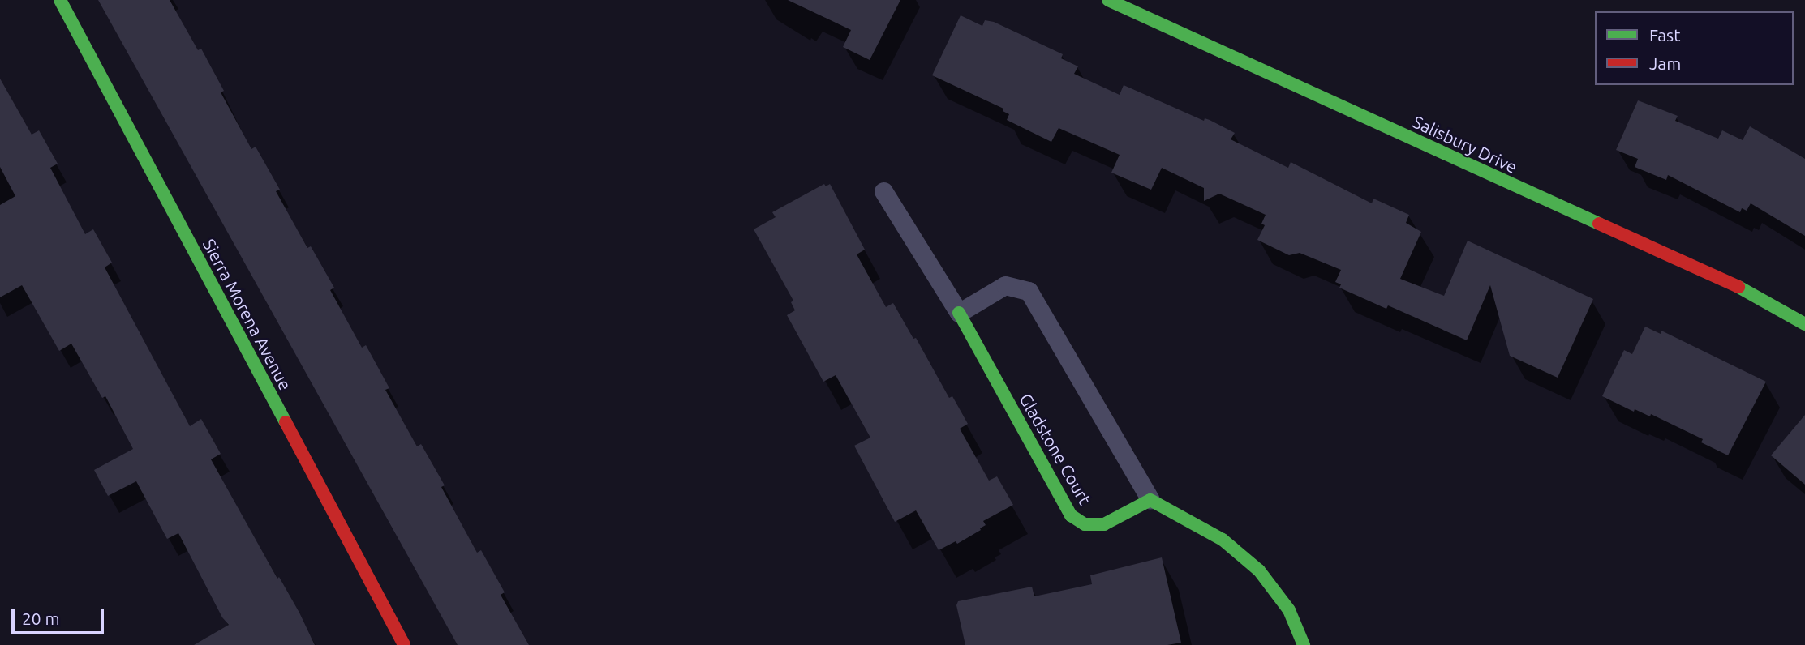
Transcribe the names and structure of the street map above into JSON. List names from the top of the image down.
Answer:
{
  "streets": {
    "street": ["Salisbury Drive", "Sierra Morena Avenue", "Gladstone Court"]
  },
  "legend": ["Fast", "Jam"],
  "scale_bar": "20 m"
}
